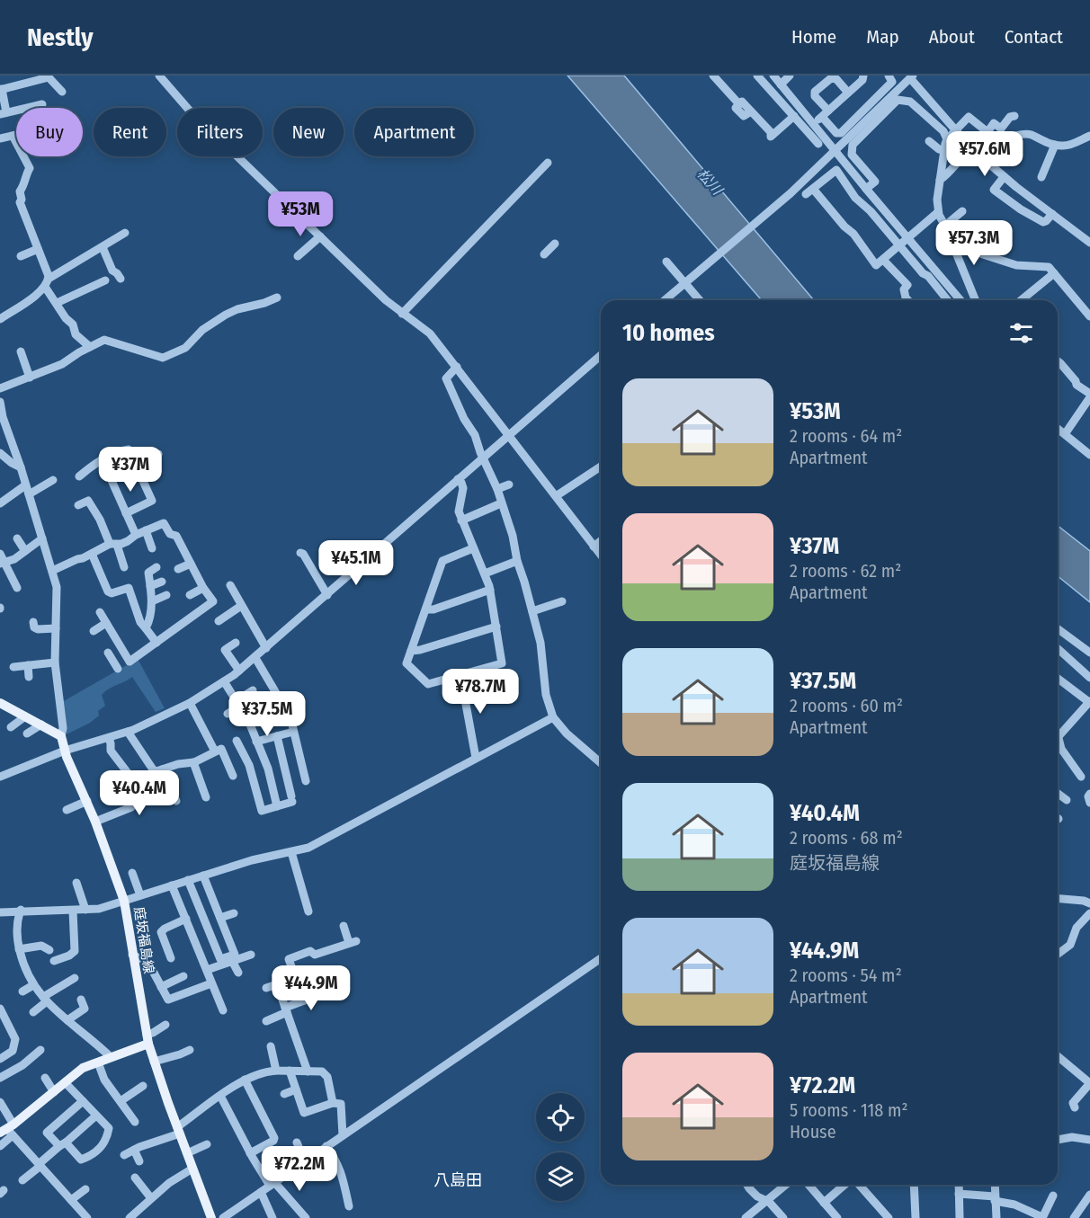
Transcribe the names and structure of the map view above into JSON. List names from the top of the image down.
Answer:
{
  "streets": {
    "main road": ["庭坂福島線"]
  },
  "districts": ["八島田"],
  "water": ["松川"],
  "page": {
    "header": "Nestly",
    "nav": [
      "Home",
      "Map",
      "About",
      "Contact"
    ],
    "chip": [
      "Buy",
      "Rent",
      "Filters",
      "New",
      "Apartment"
    ],
    "price": [
      "¥57.6M",
      "¥53M",
      "¥57.3M",
      "¥37M",
      "¥45.1M",
      "¥78.7M",
      "¥37.5M",
      "¥40.4M",
      "¥44.9M",
      "¥72.2M"
    ],
    "heading": "10 homes",
    "list": [
      {
        "name": "¥53M",
        "note": "2 rooms · 64 m² · Apartment"
      },
      {
        "name": "¥37M",
        "note": "2 rooms · 62 m² · Apartment"
      },
      {
        "name": "¥37.5M",
        "note": "2 rooms · 60 m² · Apartment"
      },
      {
        "name": "¥40.4M",
        "note": "2 rooms · 68 m² · 庭坂福島線"
      },
      {
        "name": "¥44.9M",
        "note": "2 rooms · 54 m² · Apartment"
      },
      {
        "name": "¥72.2M",
        "note": "5 rooms · 118 m² · House"
      }
    ]
  }
}
